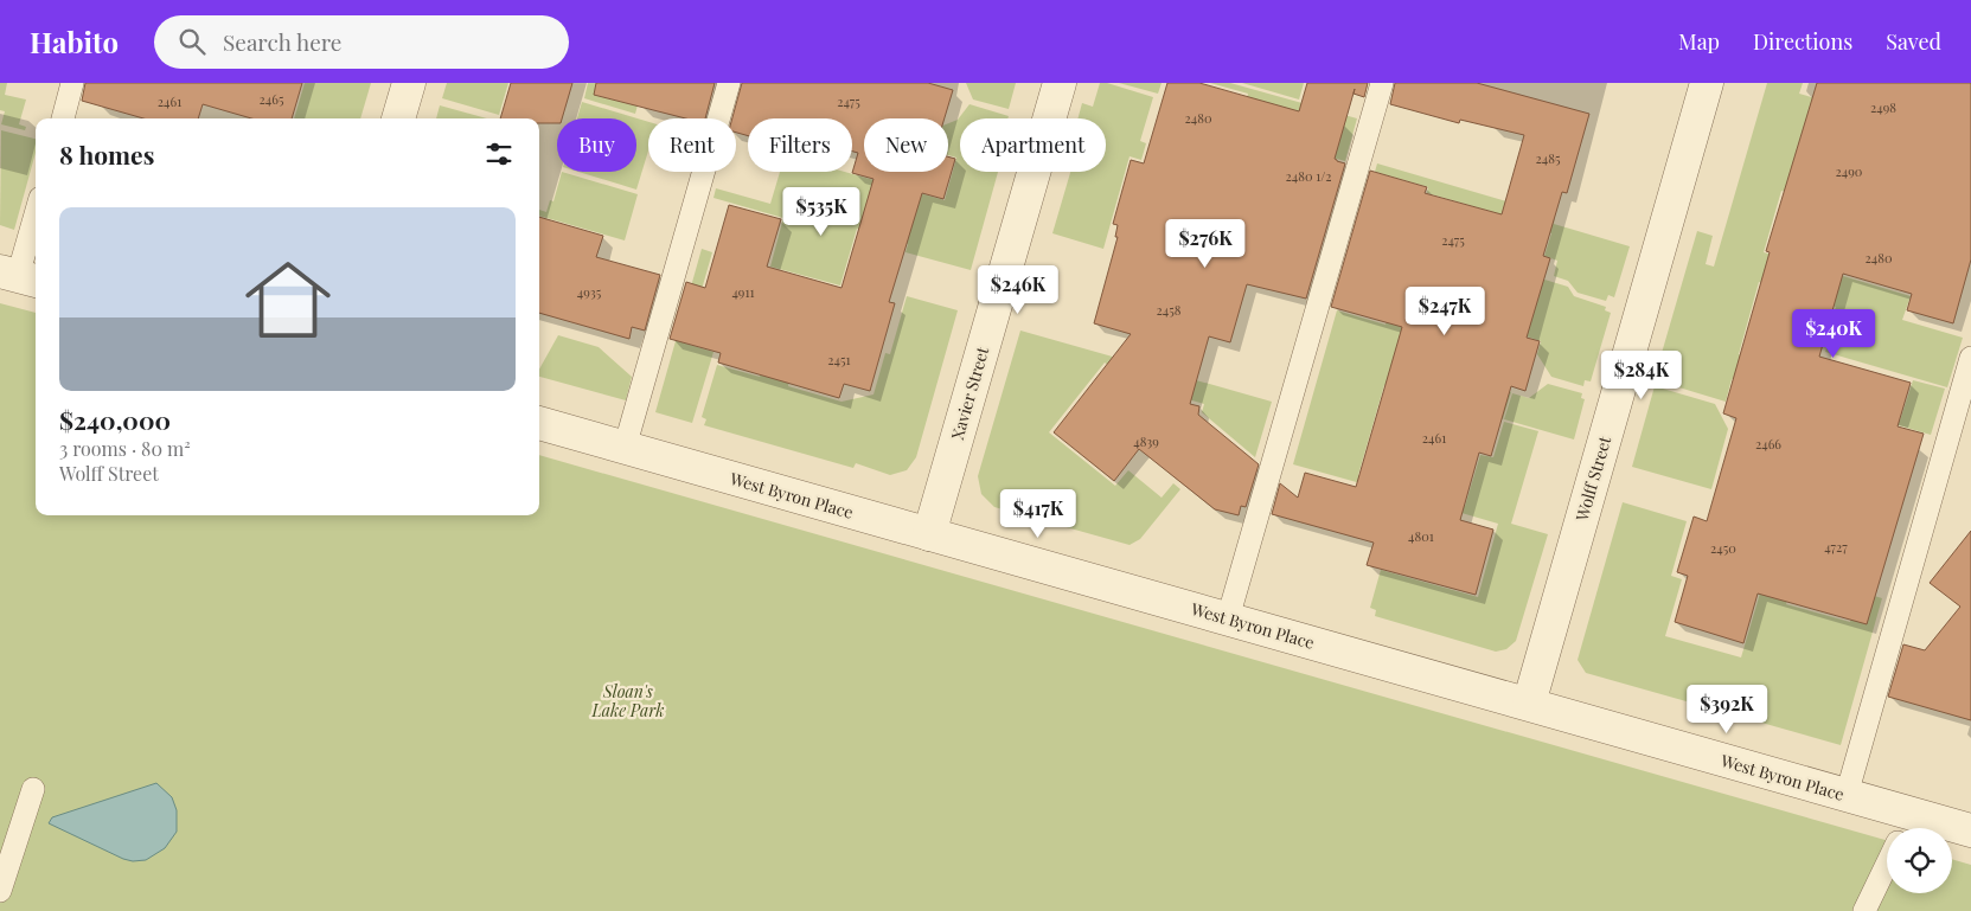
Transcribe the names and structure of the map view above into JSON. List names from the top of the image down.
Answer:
{
  "streets": {
    "street": ["Xavier Street", "Wolff Street", "West Byron Place"]
  },
  "crossings": [
    ["Xavier Street", "West Byron Place"],
    ["Wolff Street", "West Byron Place"]
  ],
  "parks": ["Sloan's Lake Park"],
  "house_numbers": [
    "2465",
    "2461",
    "2475",
    "2498",
    "2480",
    "2485",
    "2490",
    "2480 1/2",
    "2475",
    "2480",
    "4935",
    "4911",
    "2458",
    "2451",
    "2461",
    "4839",
    "2466",
    "4801",
    "4727",
    "2450"
  ],
  "page": {
    "header": "Habito",
    "search": "Search here",
    "nav": ["Map", "Directions", "Saved"],
    "chip": [
      "Buy",
      "Rent",
      "Filters",
      "New",
      "Apartment"
    ],
    "heading": "8 homes",
    "price": [
      "$535K",
      "$276K",
      "$246K",
      "$247K",
      "$240K",
      "$284K",
      "$417K",
      "$392K"
    ],
    "list": [
      {
        "name": "$240,000",
        "note": "3 rooms · 80 m² · Wolff Street"
      }
    ]
  }
}
